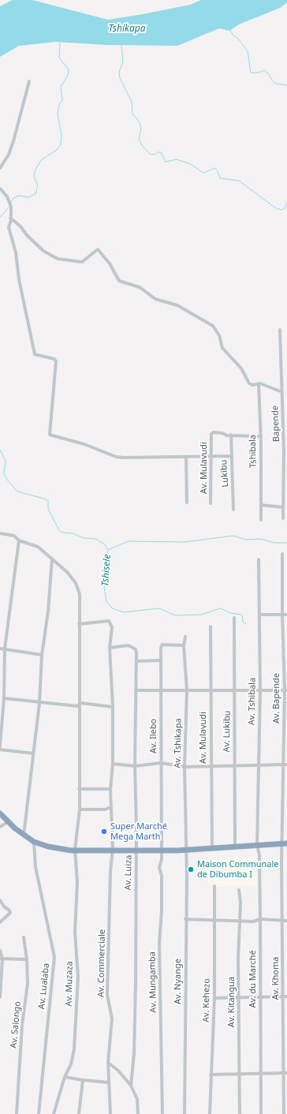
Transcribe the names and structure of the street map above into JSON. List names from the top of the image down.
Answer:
{
  "streets": {
    "street": [
      "Bapende",
      "Tshibala",
      "Av. Mulavudi",
      "Lukibu",
      "Av. Bapende",
      "Av. Tshibala",
      "Av. Lukibu",
      "Av. Ilebo",
      "Av. Tshikapa",
      "Av. Luiza",
      "Av. Commerciale",
      "Av. Khoma",
      "Av. du Marché",
      "Av. Nyange",
      "Av. Mungamba",
      "Av. Muzaza",
      "Av. Lualaba",
      "Av. Kehezo",
      "Av. Kitangua",
      "Av. Salongo"
    ]
  },
  "crossings": [
    ["Av. Mulavudi", "Lukibu"],
    ["Av. Bapende", "Av. Khoma"],
    ["Av. Tshibala", "Av. du Marché"],
    ["Av. Ilebo", "Av. Tshikapa"],
    ["Av. Ilebo", "Av. Mungamba"],
    ["Av. Tshikapa", "Av. Nyange"],
    ["Av. Luiza", "Av. Commerciale"],
    ["Av. Commerciale", "Av. Muzaza"]
  ],
  "water": ["Tshikapa", "Tshisele"],
  "places": ["Super Marché Mega Marth", "Maison Communale de Dibumba I"]
}
